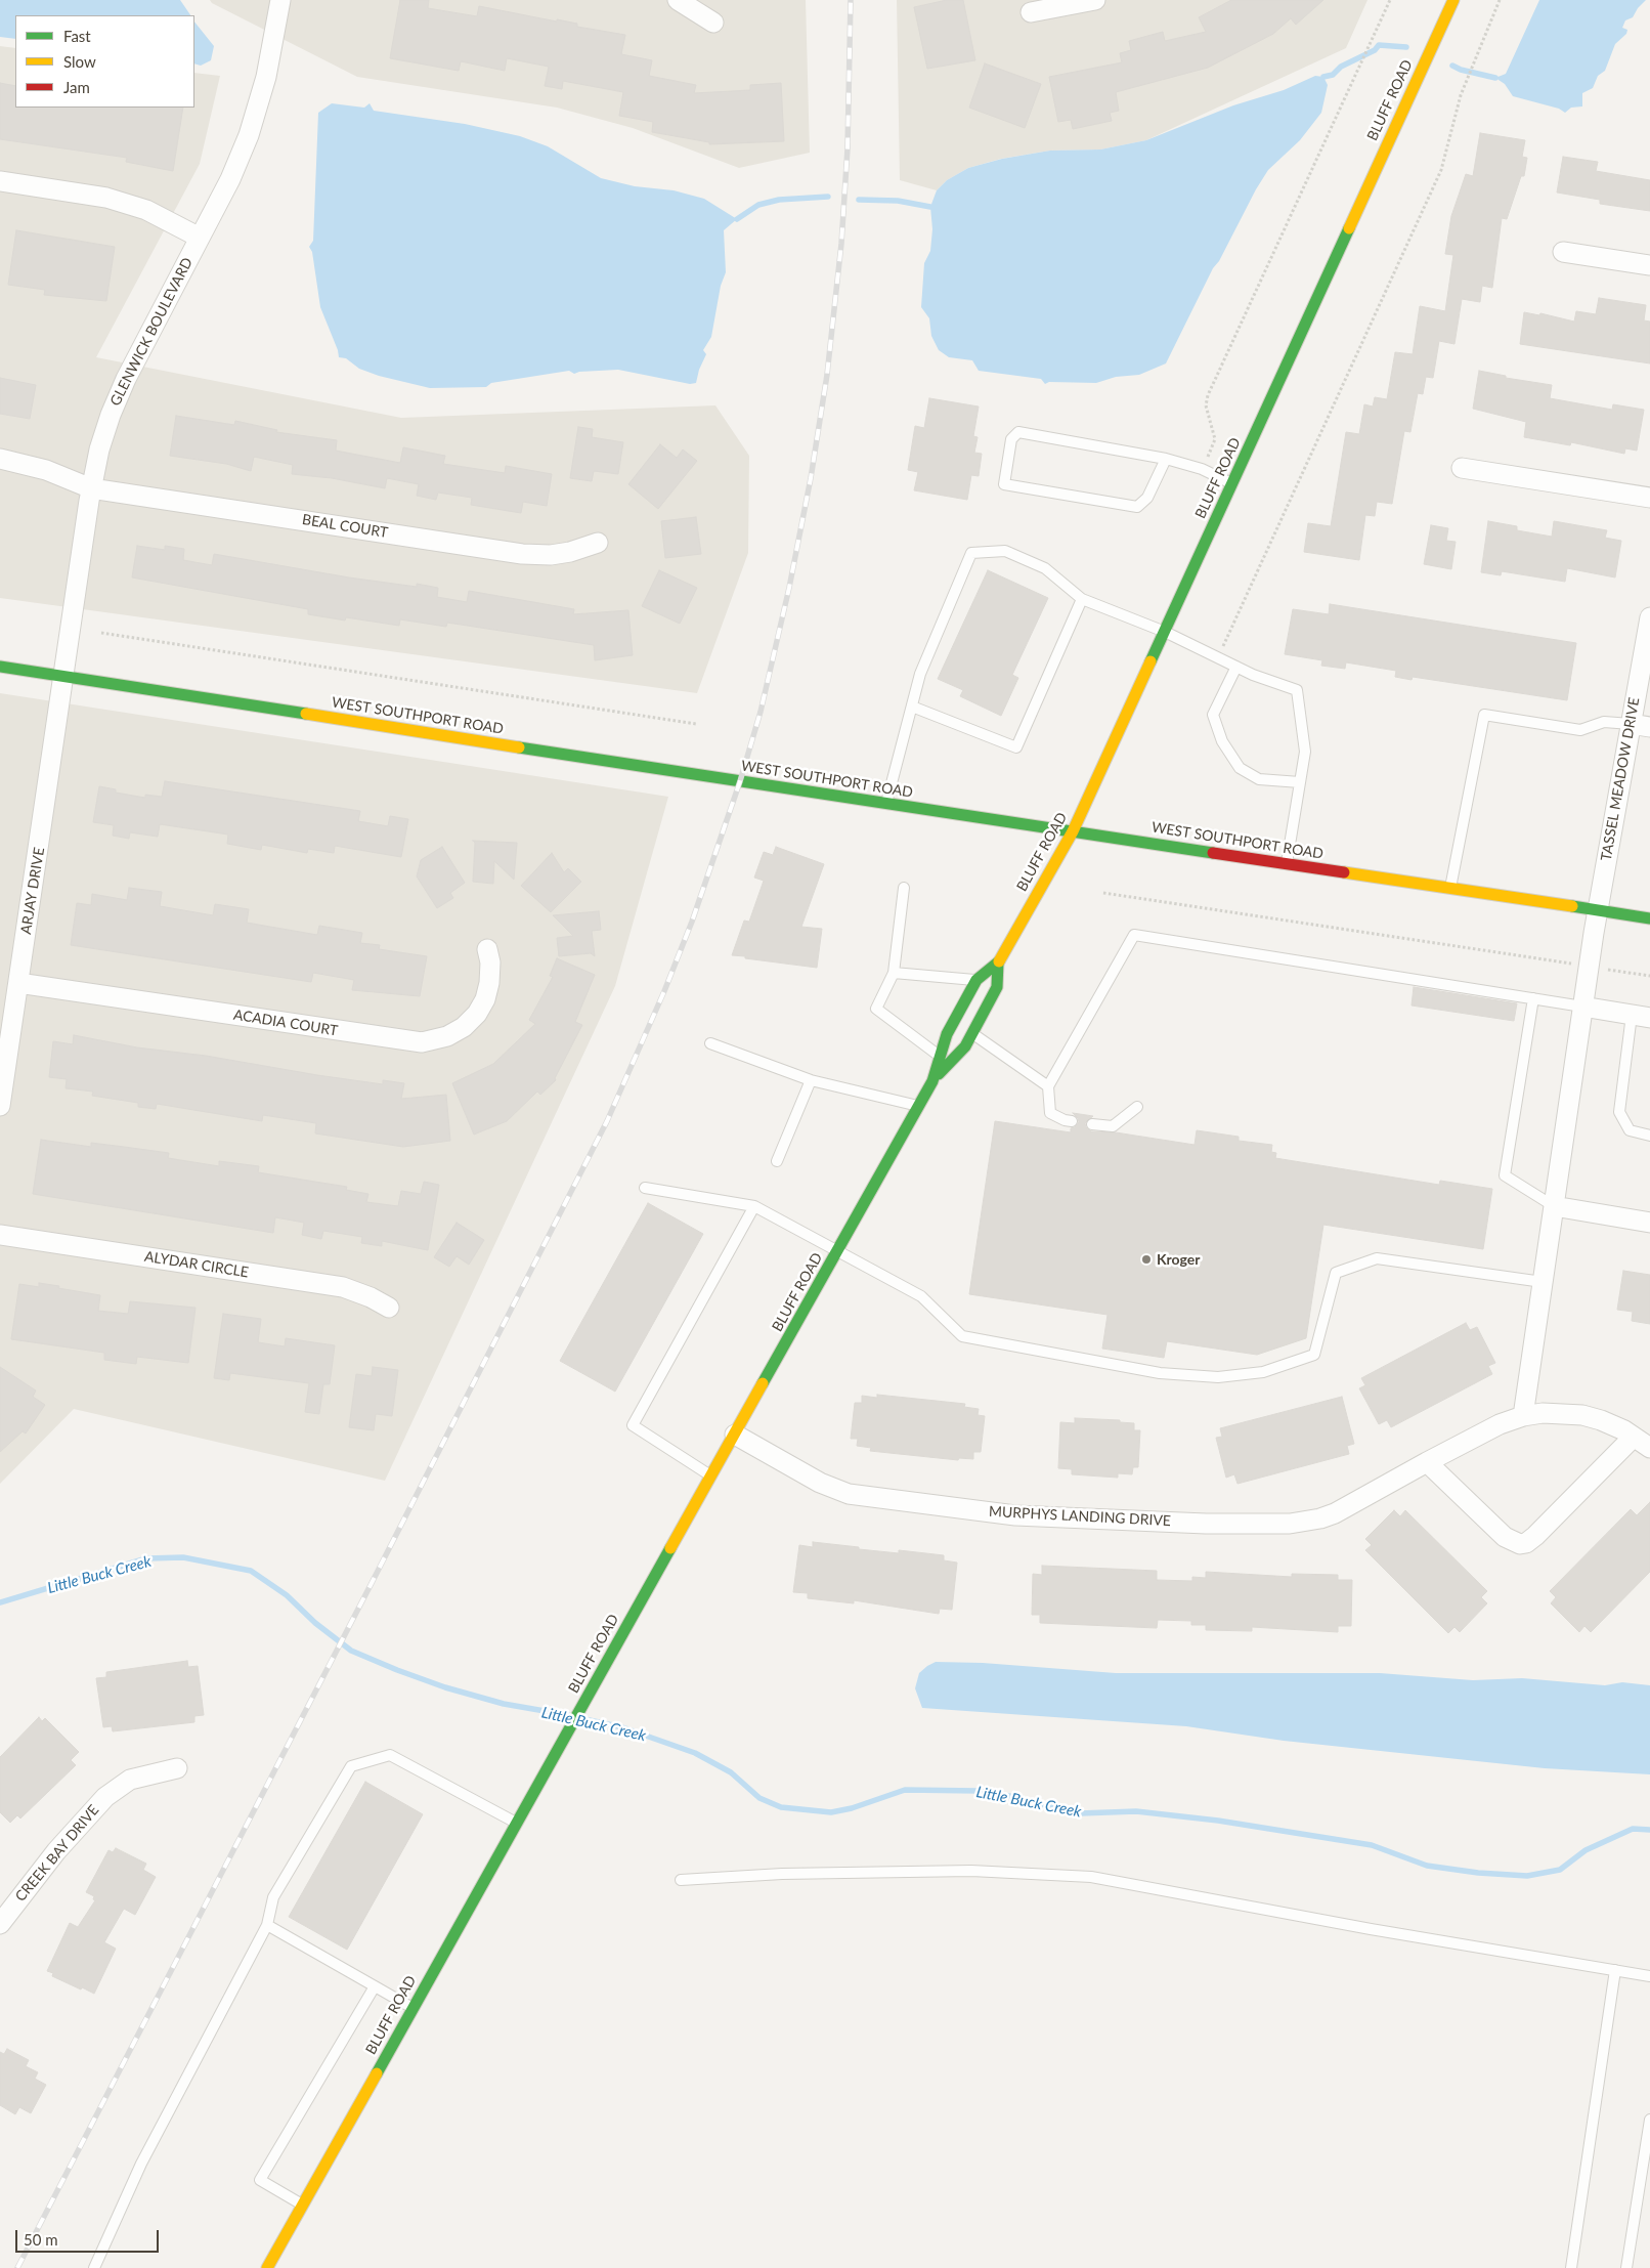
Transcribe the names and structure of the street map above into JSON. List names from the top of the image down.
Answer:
{
  "streets": {
    "main road": ["BLUFF ROAD", "WEST SOUTHPORT ROAD"],
    "street": [
      "GLENWICK BOULEVARD",
      "BEAL COURT",
      "TASSEL MEADOW DRIVE",
      "ARJAY DRIVE",
      "ACADIA COURT",
      "ALYDAR CIRCLE",
      "MURPHYS LANDING DRIVE",
      "CREEK BAY DRIVE"
    ]
  },
  "crossings": [
    ["BLUFF ROAD", "WEST SOUTHPORT ROAD"],
    ["BLUFF ROAD", "MURPHYS LANDING DRIVE"],
    ["GLENWICK BOULEVARD", "BEAL COURT"],
    ["GLENWICK BOULEVARD", "WEST SOUTHPORT ROAD"],
    ["GLENWICK BOULEVARD", "ARJAY DRIVE"],
    ["WEST SOUTHPORT ROAD", "TASSEL MEADOW DRIVE"],
    ["WEST SOUTHPORT ROAD", "ARJAY DRIVE"],
    ["TASSEL MEADOW DRIVE", "MURPHYS LANDING DRIVE"],
    ["ARJAY DRIVE", "ACADIA COURT"]
  ],
  "water": ["Little Buck Creek"],
  "places": ["Kroger"],
  "legend": ["Fast", "Slow", "Jam"],
  "scale_bar": "50 m"
}
